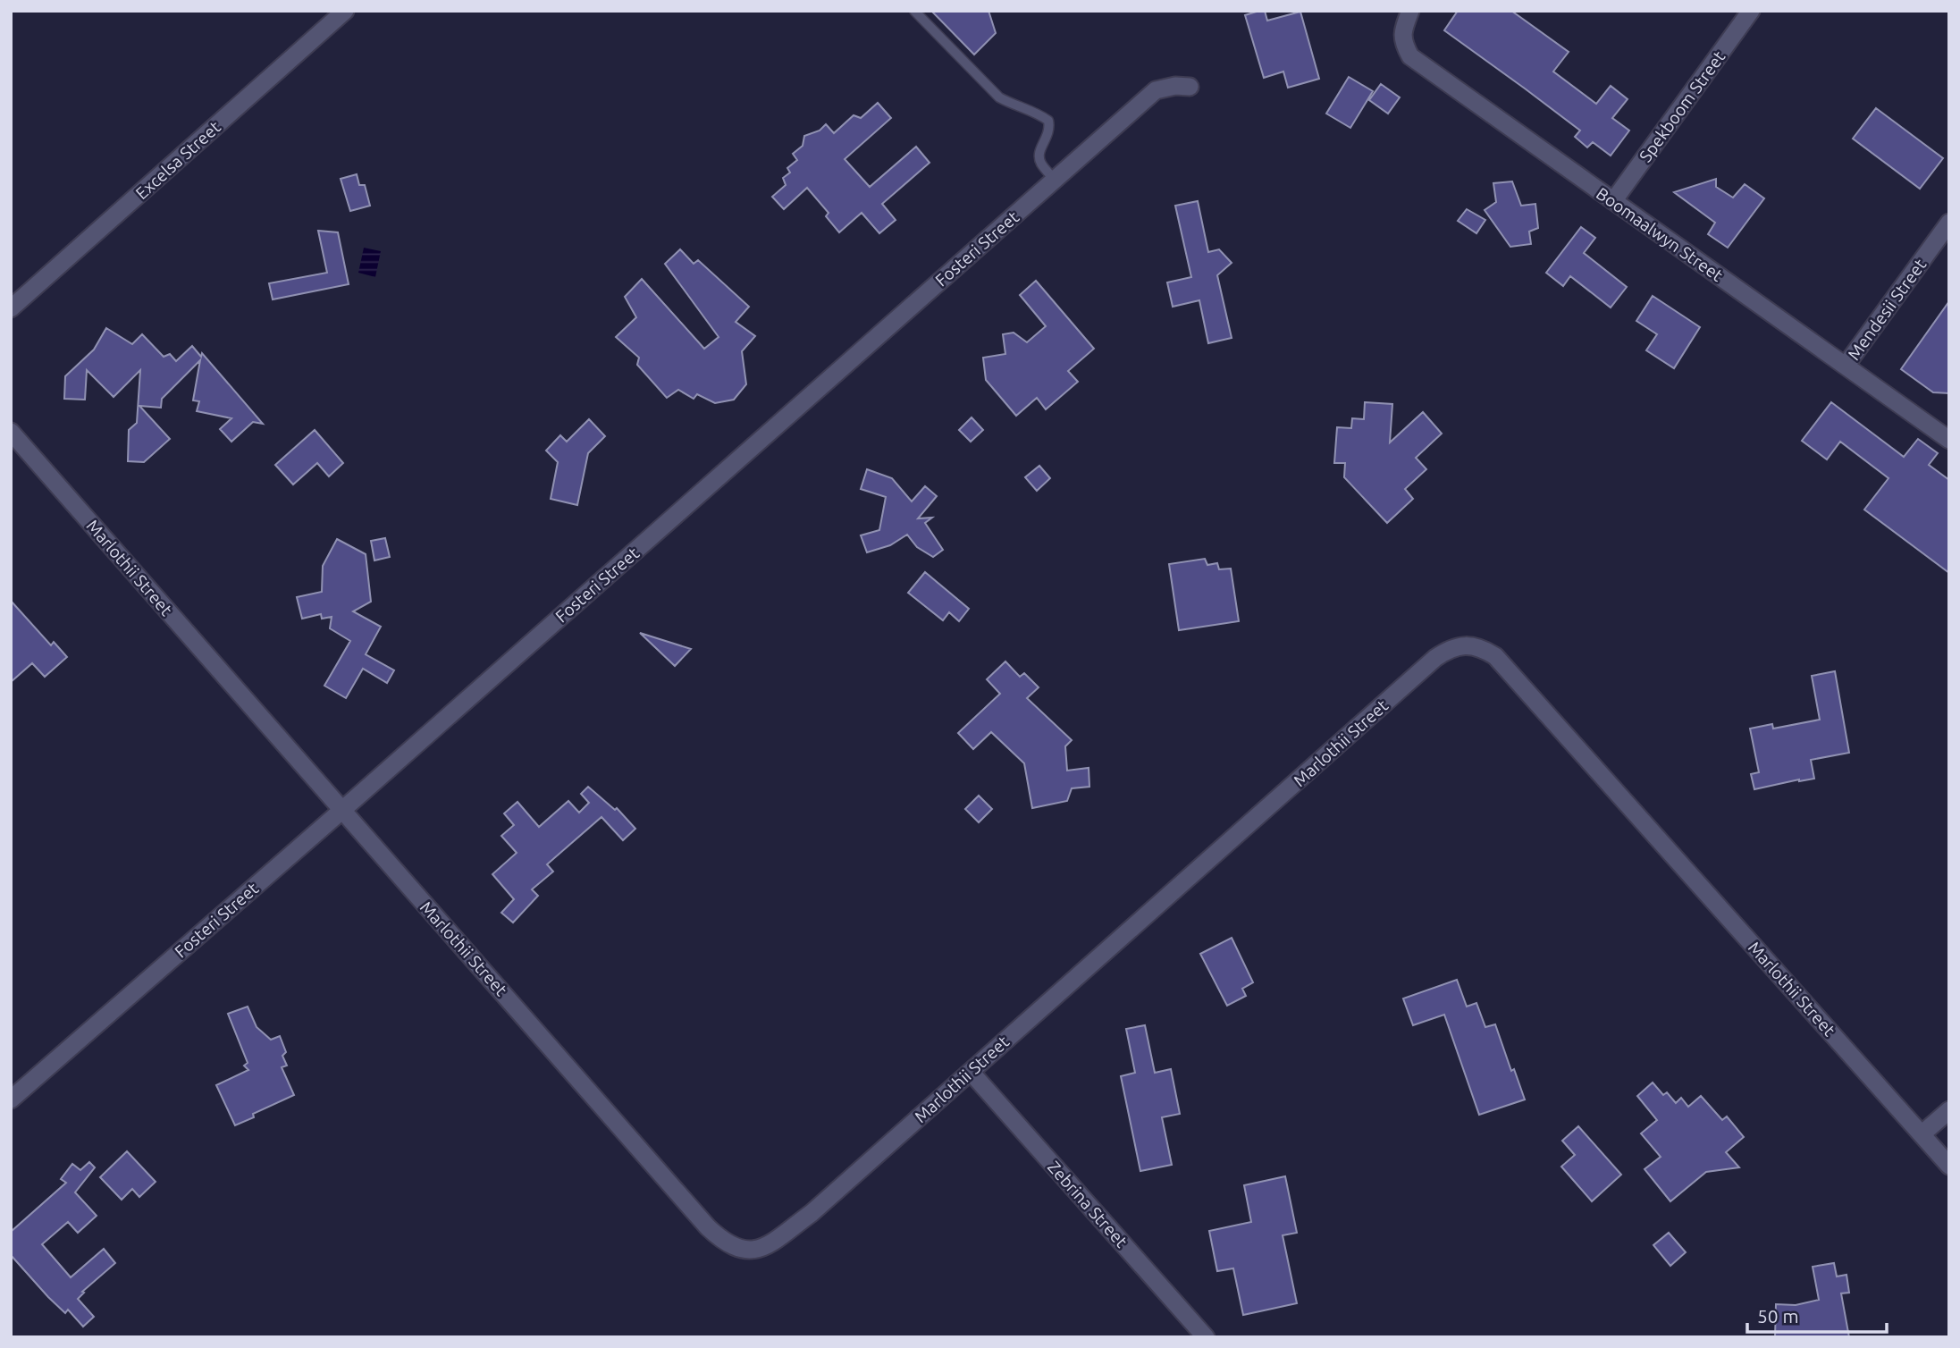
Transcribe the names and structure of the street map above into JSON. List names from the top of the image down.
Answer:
{
  "streets": {
    "street": [
      "Spekboom Street",
      "Excelsa Street",
      "Boomaalwyn Street",
      "Fosteri Street",
      "Mendesii Street",
      "Marlothii Street",
      "Zebrina Street"
    ]
  },
  "crossings": [
    ["Spekboom Street", "Boomaalwyn Street"],
    ["Boomaalwyn Street", "Mendesii Street"],
    ["Fosteri Street", "Marlothii Street"],
    ["Marlothii Street", "Zebrina Street"]
  ],
  "scale_bar": "50 m"
}
